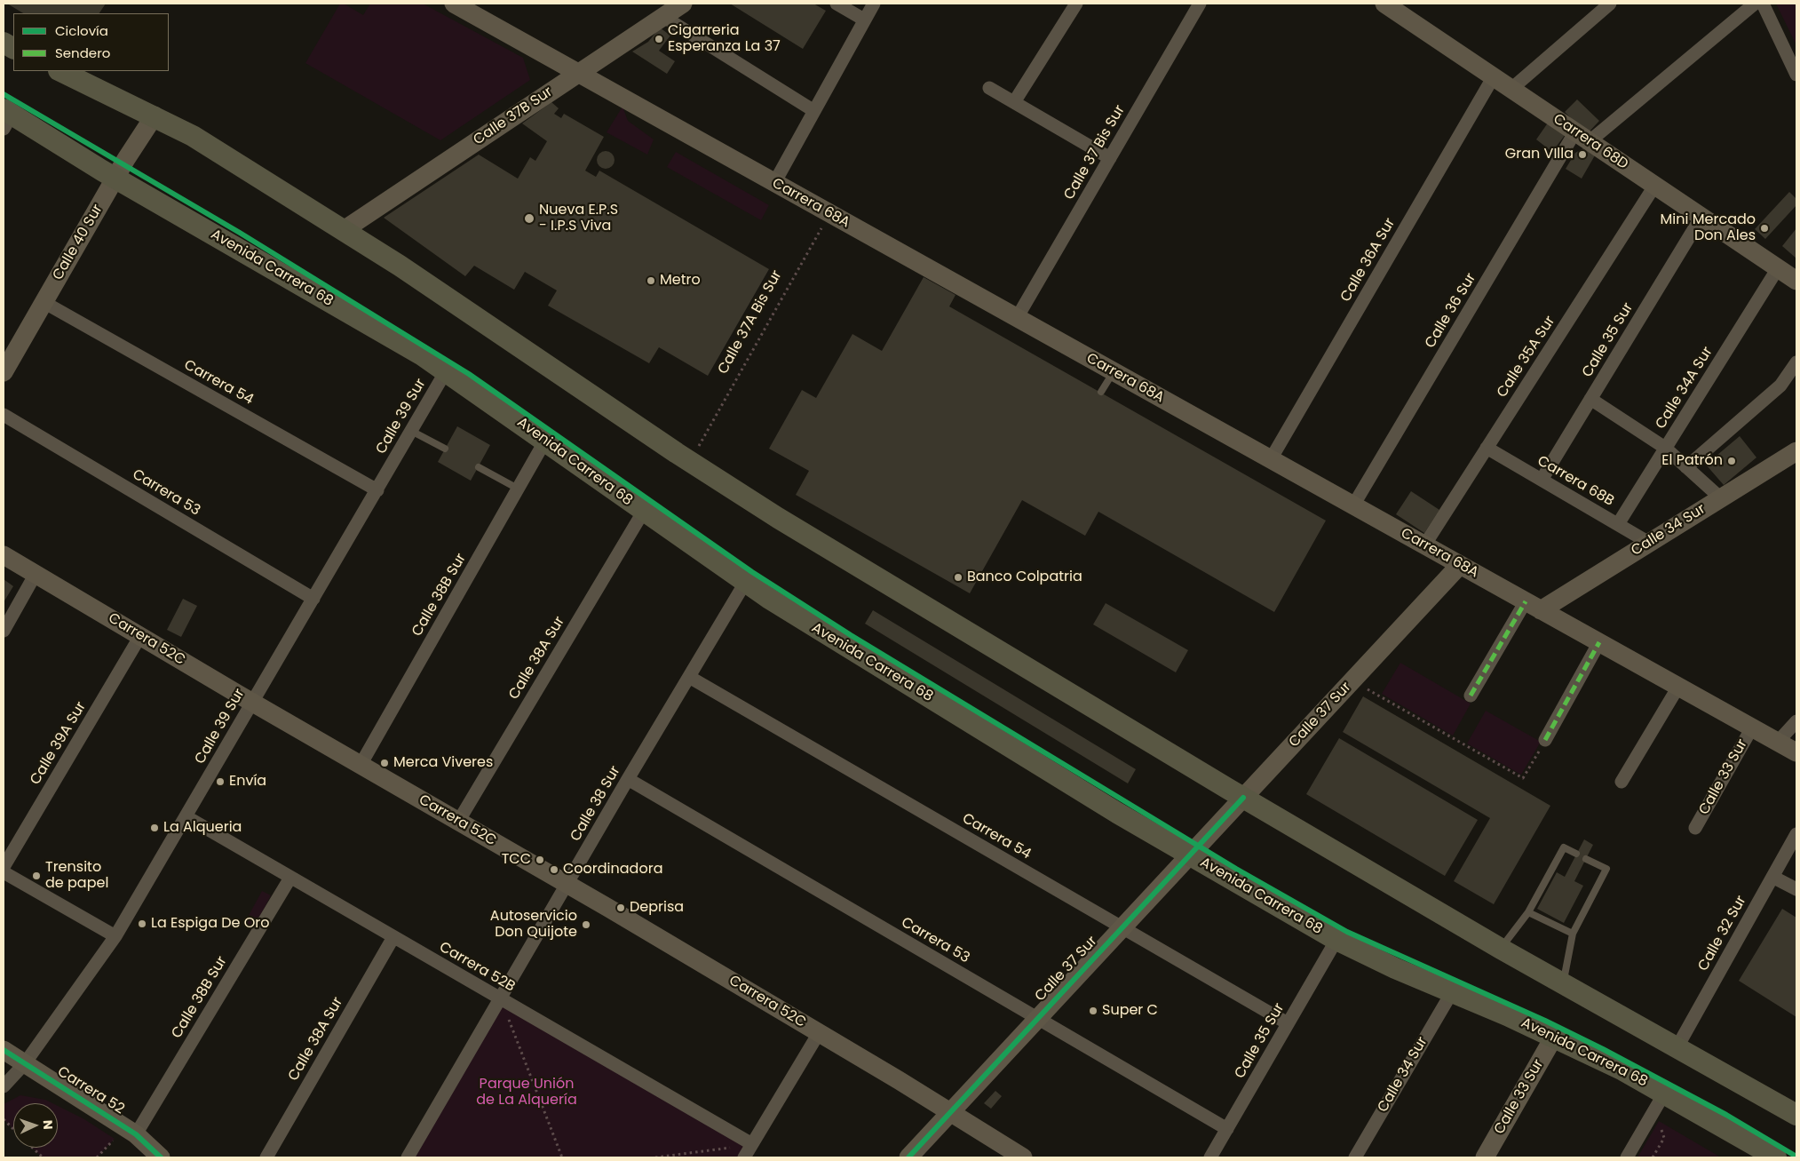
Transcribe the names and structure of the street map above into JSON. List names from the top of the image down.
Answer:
{
  "streets": {
    "main road": ["Avenida Carrera 68"],
    "street": [
      "Calle 37B Sur",
      "Carrera 68D",
      "Calle 37 Bis Sur",
      "Carrera 68A",
      "Calle 40 Sur",
      "Calle 36A Sur",
      "Calle 36 Sur",
      "Calle 35 Sur",
      "Calle 35A Sur",
      "Carrera 54",
      "Calle 34A Sur",
      "Calle 39 Sur",
      "Carrera 68B",
      "Carrera 53",
      "Calle 34 Sur",
      "Calle 38B Sur",
      "Carrera 52C",
      "Calle 38A Sur",
      "Calle 37 Sur",
      "Calle 39A Sur",
      "Calle 33 Sur",
      "Calle 38 Sur",
      "Calle 32 Sur",
      "Carrera 52B",
      "Carrera 52"
    ],
    "path": ["Calle 37A Bis Sur"]
  },
  "crossings": [
    ["Calle 37B Sur", "Carrera 68A"],
    ["Carrera 68D", "Calle 36A Sur"],
    ["Carrera 68D", "Calle 36 Sur"],
    ["Carrera 68D", "Calle 35 Sur"],
    ["Carrera 68D", "Calle 35A Sur"],
    ["Carrera 68D", "Calle 34A Sur"],
    ["Calle 37 Bis Sur", "Carrera 68A"],
    ["Carrera 68A", "Calle 36A Sur"],
    ["Carrera 68A", "Calle 36 Sur"],
    ["Carrera 68A", "Calle 37A Bis Sur"],
    ["Carrera 68A", "Calle 35A Sur"],
    ["Carrera 68A", "Calle 34 Sur"],
    ["Carrera 68A", "Calle 37 Sur"],
    ["Carrera 68A", "Calle 33 Sur"],
    ["Calle 40 Sur", "Avenida Carrera 68"],
    ["Calle 40 Sur", "Carrera 54"],
    ["Avenida Carrera 68", "Calle 35 Sur"],
    ["Avenida Carrera 68", "Calle 39 Sur"],
    ["Avenida Carrera 68", "Calle 34 Sur"],
    ["Avenida Carrera 68", "Calle 38B Sur"],
    ["Avenida Carrera 68", "Calle 38A Sur"],
    ["Avenida Carrera 68", "Calle 37 Sur"],
    ["Avenida Carrera 68", "Calle 33 Sur"],
    ["Avenida Carrera 68", "Calle 38 Sur"],
    ["Calle 35 Sur", "Carrera 54"],
    ["Calle 35 Sur", "Carrera 68B"],
    ["Calle 35 Sur", "Carrera 53"],
    ["Calle 35A Sur", "Carrera 68B"],
    ["Carrera 54", "Calle 39 Sur"],
    ["Carrera 54", "Calle 37 Sur"],
    ["Carrera 54", "Calle 38 Sur"],
    ["Calle 34A Sur", "Carrera 68B"],
    ["Calle 39 Sur", "Carrera 53"],
    ["Calle 39 Sur", "Carrera 52C"],
    ["Calle 39 Sur", "Carrera 52B"],
    ["Calle 39 Sur", "Carrera 52"],
    ["Carrera 68B", "Calle 34 Sur"],
    ["Carrera 53", "Calle 37 Sur"],
    ["Carrera 53", "Calle 38 Sur"],
    ["Calle 38B Sur", "Carrera 52C"],
    ["Calle 38B Sur", "Carrera 52B"],
    ["Calle 38B Sur", "Carrera 52"],
    ["Carrera 52C", "Calle 38A Sur"],
    ["Carrera 52C", "Calle 37 Sur"],
    ["Carrera 52C", "Calle 39A Sur"],
    ["Carrera 52C", "Calle 38 Sur"],
    ["Calle 38A Sur", "Carrera 52B"],
    ["Calle 38 Sur", "Carrera 52B"]
  ],
  "parks": ["Parque Unión de La Alquería"],
  "places": [
    "Cigarreria Esperanza La 37",
    "Gran VIlla",
    "Nueva E.P.S - I.P.S Viva",
    "Mini Mercado Don Ales",
    "Metro",
    "El Patrón",
    "Banco Colpatria",
    "Merca Viveres",
    "Envía",
    "La Alqueria",
    "TCC",
    "Coordinadora",
    "Trensito de papel",
    "Deprisa",
    "La Espiga De Oro",
    "Autoservicio Don Quijote",
    "Super C"
  ],
  "legend": ["Ciclovía", "Sendero"],
  "north": "right"
}
